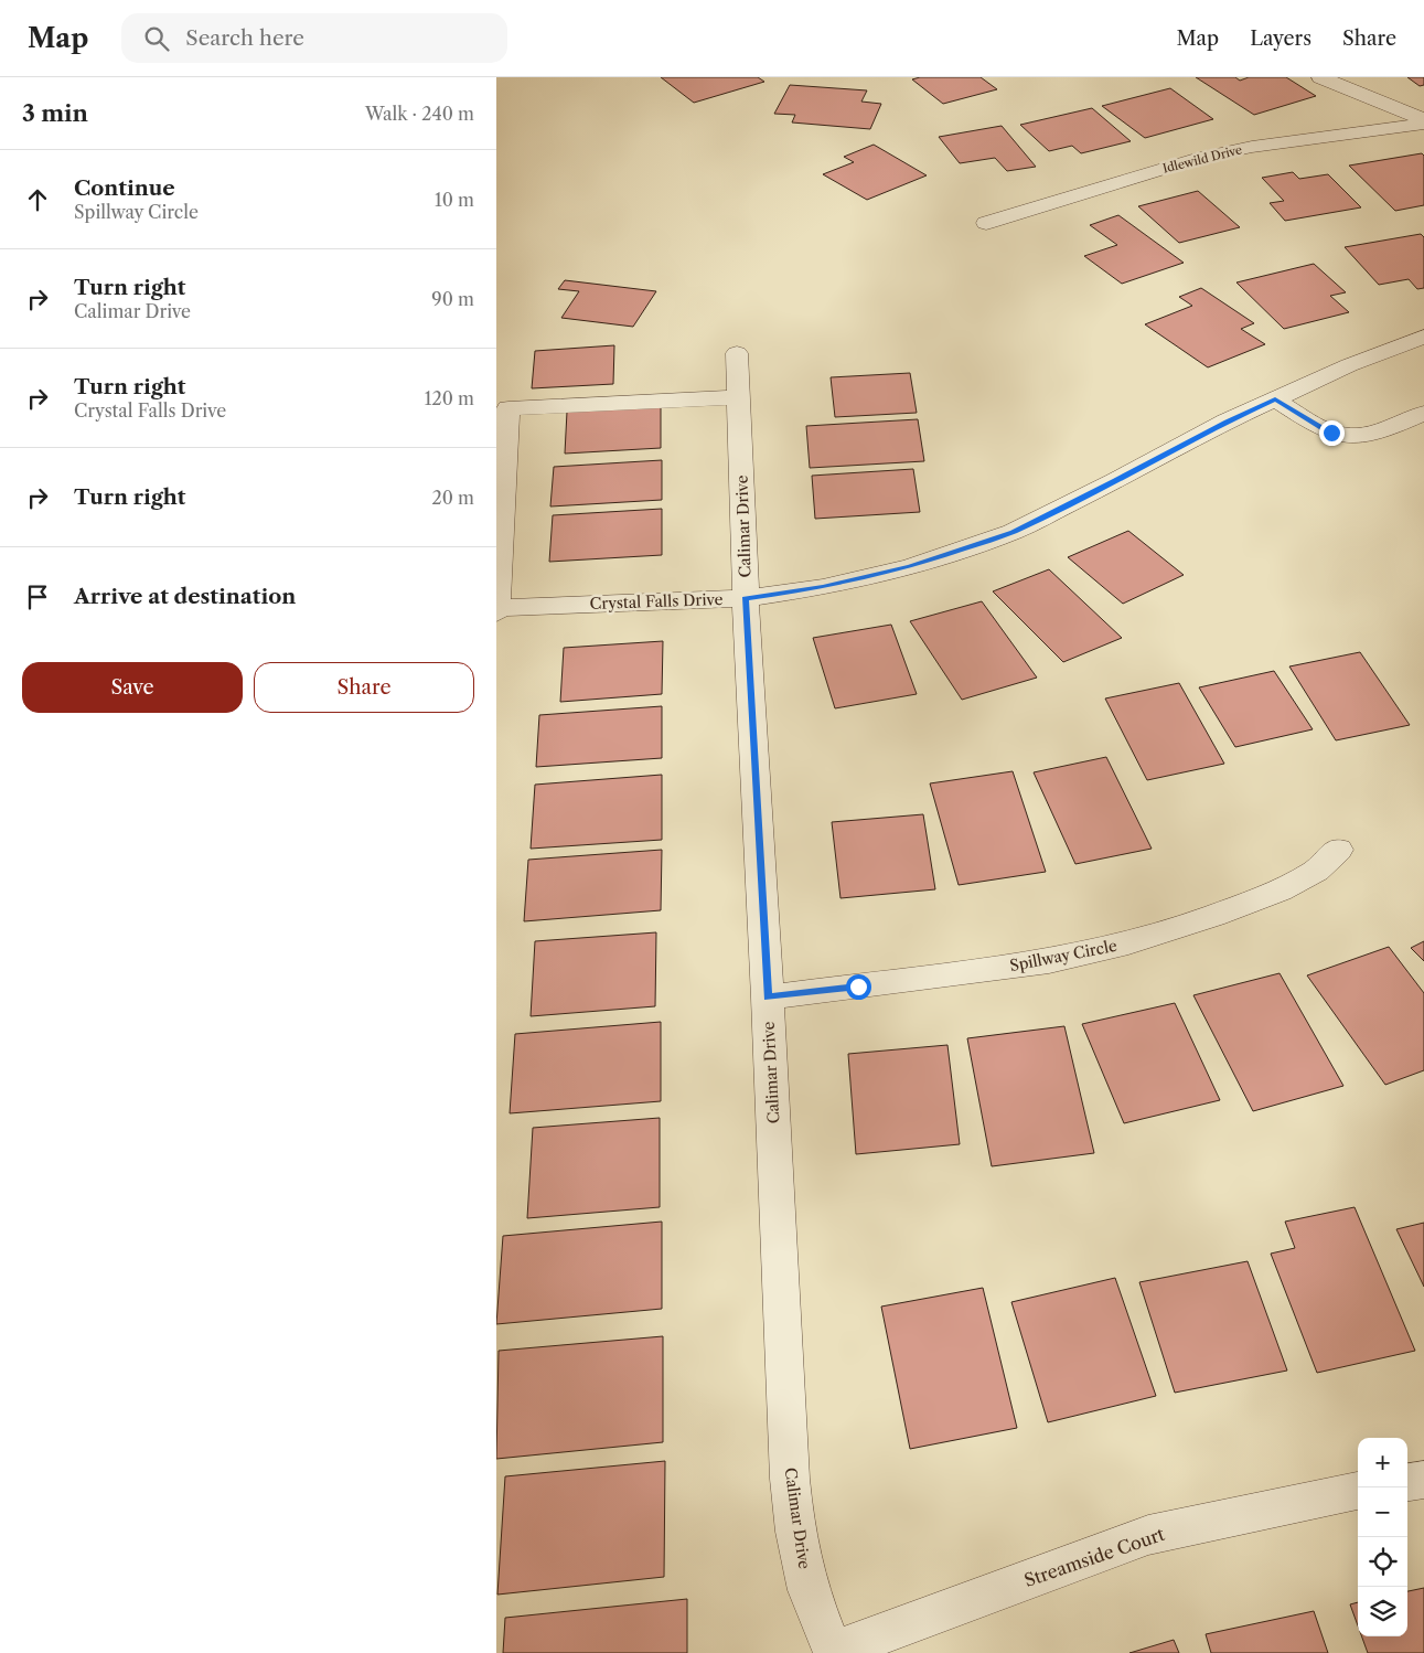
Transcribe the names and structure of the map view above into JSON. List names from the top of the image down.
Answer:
{
  "streets": {
    "street": [
      "Idlewild Drive",
      "Calimar Drive",
      "Crystal Falls Drive",
      "Spillway Circle",
      "Streamside Court"
    ]
  },
  "crossings": [
    ["Calimar Drive", "Crystal Falls Drive"],
    ["Calimar Drive", "Spillway Circle"],
    ["Calimar Drive", "Streamside Court"]
  ],
  "page": {
    "header": "Map",
    "search": "Search here",
    "nav": ["Map", "Layers", "Share"],
    "heading": ["3 min", "Walk · 240 m"],
    "list": [
      ["Continue", "Spillway Circle", "10 m"],
      ["Turn right", "Calimar Drive", "90 m"],
      ["Turn right", "Crystal Falls Drive", "120 m"],
      ["Turn right", "20 m"],
      "Arrive at destination"
    ],
    "buttons": ["Save", "Share"],
    "map_buttons": ["+", "−"]
  }
}
